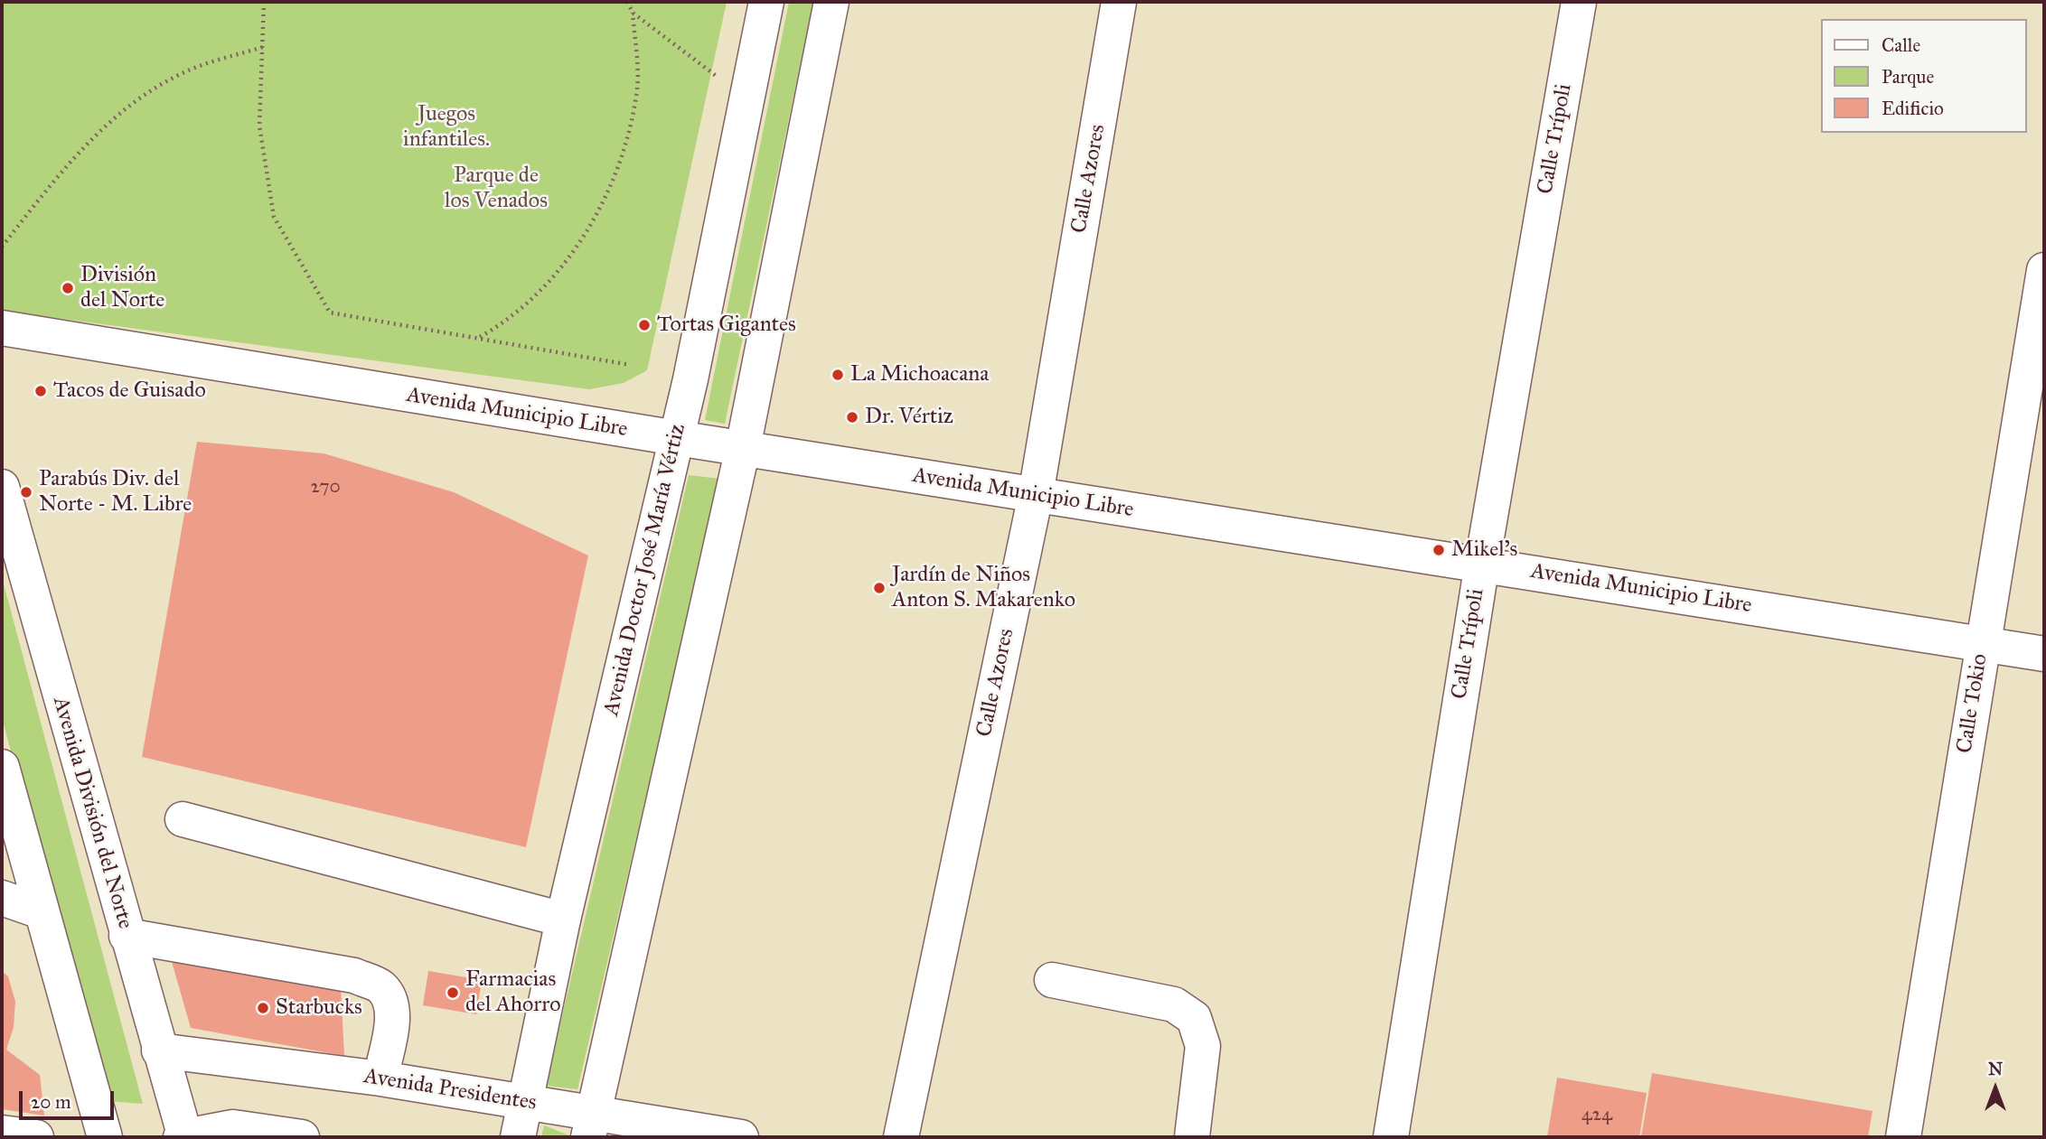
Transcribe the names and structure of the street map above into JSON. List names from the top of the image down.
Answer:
{
  "streets": {
    "main road": [
      "Calle Trípoli",
      "Calle Azores",
      "Avenida Municipio Libre",
      "Avenida Doctor José María Vértiz",
      "Calle Tokio",
      "Avenida División del Norte",
      "Avenida Presidentes"
    ]
  },
  "crossings": [
    ["Calle Trípoli", "Avenida Municipio Libre"],
    ["Calle Azores", "Avenida Municipio Libre"],
    ["Avenida Municipio Libre", "Avenida Doctor José María Vértiz"],
    ["Avenida Municipio Libre", "Calle Tokio"],
    ["Avenida Doctor José María Vértiz", "Avenida Presidentes"],
    ["Avenida División del Norte", "Avenida Presidentes"]
  ],
  "parks": ["Juegos infantiles.", "Parque de los Venados"],
  "places": [
    "División del Norte",
    "Tortas Gigantes",
    "La Michoacana",
    "Tacos de Guisado",
    "Dr. Vértiz",
    "Parabús Div. del Norte - M. Libre",
    "Mikel's",
    "Jardín de Niños Anton S. Makarenko",
    "Farmacias del Ahorro",
    "Starbucks"
  ],
  "house_numbers": ["270", "424"],
  "legend": ["Calle", "Parque", "Edificio"],
  "scale_bar": "20 m",
  "north": "top"
}
